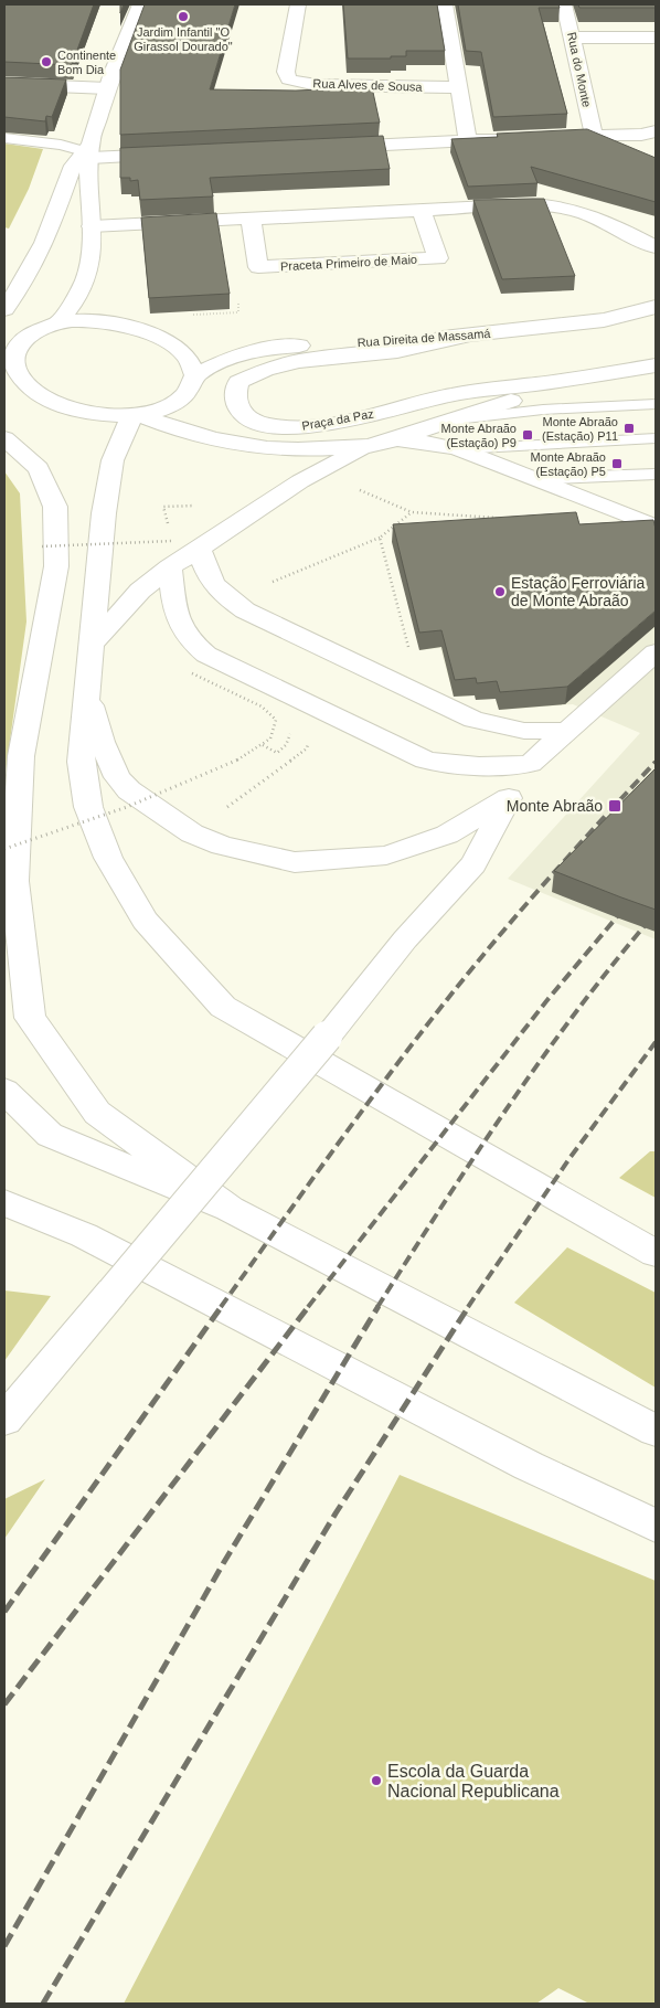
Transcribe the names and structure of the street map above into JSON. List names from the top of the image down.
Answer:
{
  "streets": {
    "street": [
      "Rua do Monte",
      "Rua Alves de Sousa",
      "Praceta Primeiro de Maio",
      "Rua Direita de Massamá",
      "Praça da Paz"
    ]
  },
  "crossings": [
    ["Rua Direita de Massamá", "Praça da Paz"]
  ],
  "places": {
    "other": [
      "Jardim Infantil \"O Girassol Dourado\"",
      "Continente Bom Dia",
      "Estação Ferroviária de Monte Abraão",
      "Escola da Guarda Nacional Republicana"
    ],
    "transit": [
      "Monte Abraão (Estação) P11",
      "Monte Abraão (Estação) P9",
      "Monte Abraão (Estação) P5",
      "Monte Abraão"
    ]
  }
}
